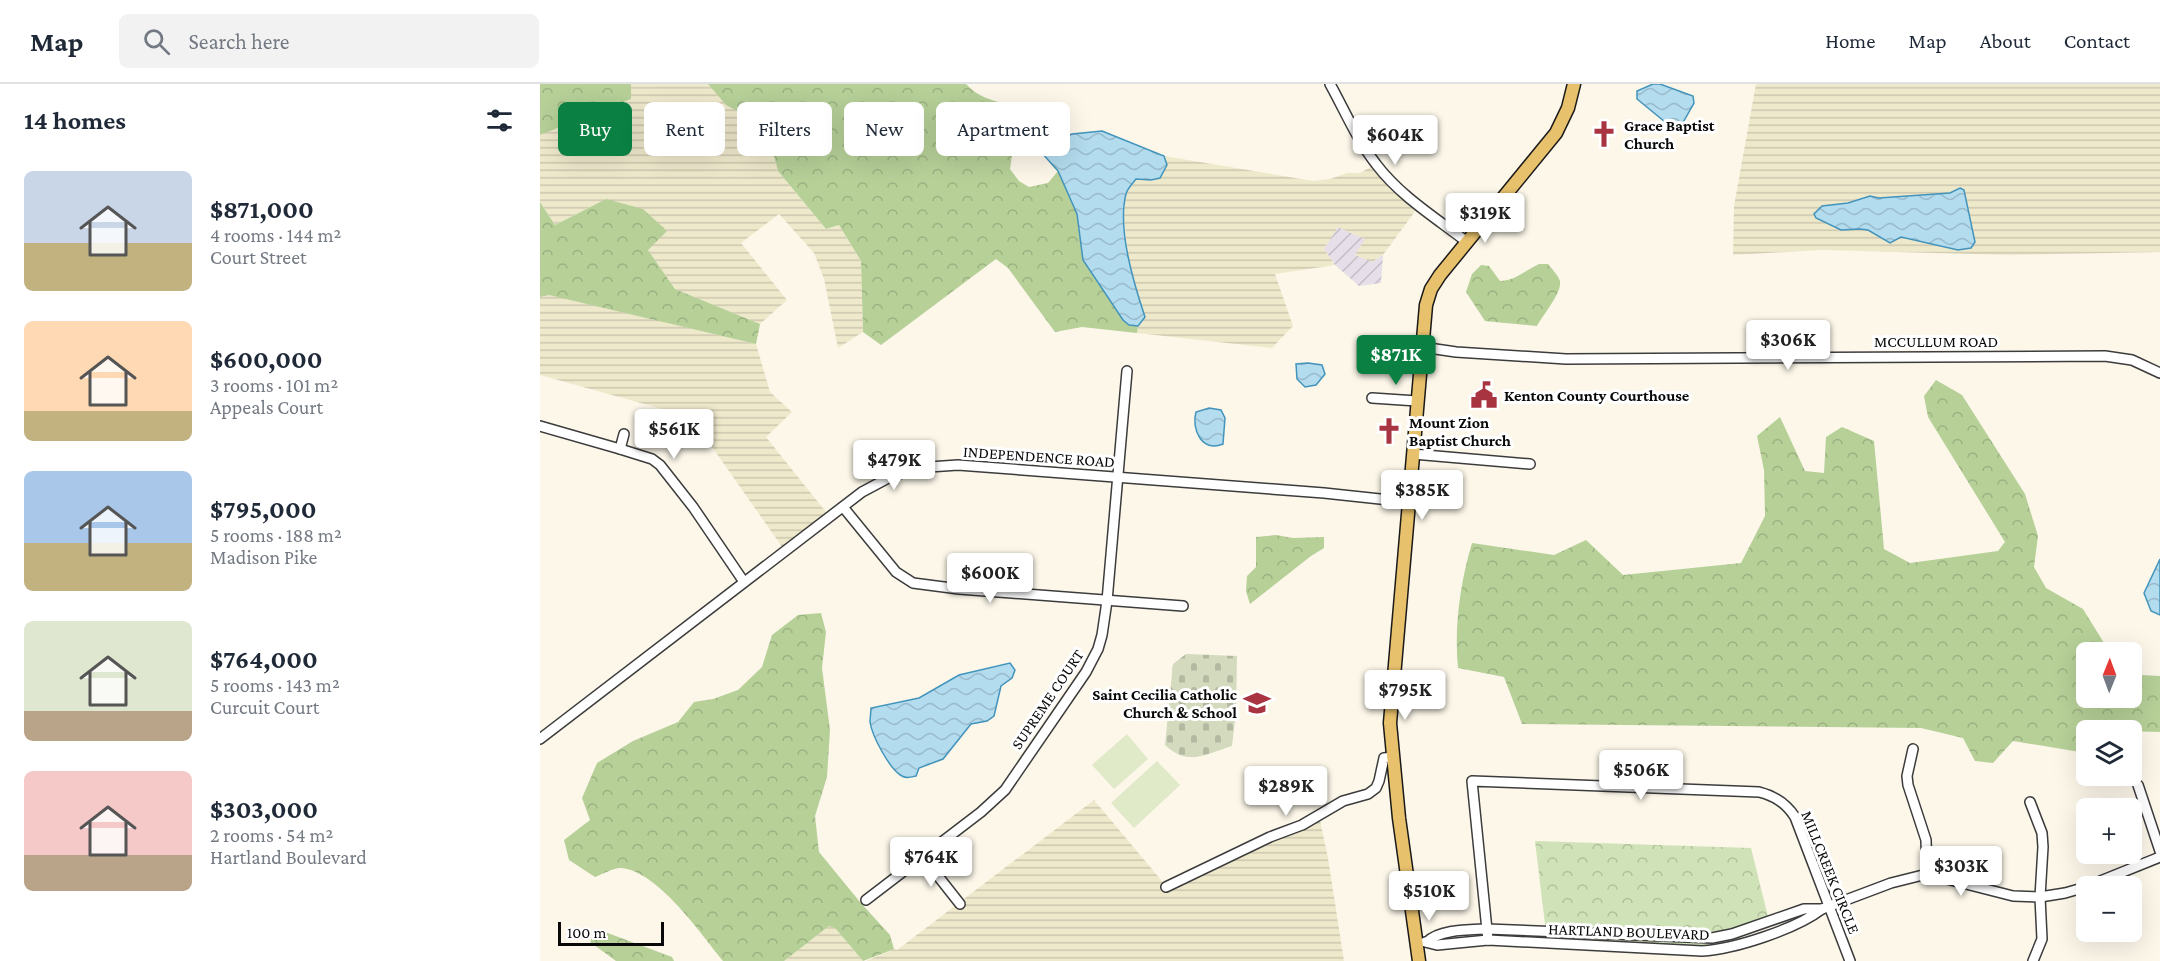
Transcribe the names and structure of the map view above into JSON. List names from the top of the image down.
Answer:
{
  "streets": {
    "street": [
      "MCCULLUM ROAD",
      "INDEPENDENCE ROAD",
      "SUPREME COURT",
      "MILLCREEK CIRCLE",
      "HARTLAND BOULEVARD"
    ]
  },
  "crossings": [
    ["INDEPENDENCE ROAD", "SUPREME COURT"],
    ["MILLCREEK CIRCLE", "HARTLAND BOULEVARD"]
  ],
  "places": {
    "church": ["Grace Baptist Church", "Mount Zion Baptist Church"],
    "public building": ["Kenton County Courthouse"],
    "school or university": ["Saint Cecilia Catholic Church & School"]
  },
  "scale_bar": "100 m",
  "north": "top",
  "page": {
    "header": "Map",
    "search": "Search here",
    "nav": [
      "Home",
      "Map",
      "About",
      "Contact"
    ],
    "heading": "14 homes",
    "chip": [
      "Buy",
      "Rent",
      "Filters",
      "New",
      "Apartment"
    ],
    "price": [
      "$604K",
      "$319K",
      "$306K",
      "$871K",
      "$561K",
      "$479K",
      "$385K",
      "$600K",
      "$795K",
      "$506K",
      "$289K",
      "$764K",
      "$303K",
      "$510K"
    ],
    "list": [
      {
        "name": "$871,000",
        "note": "4 rooms · 144 m² · Court Street"
      },
      {
        "name": "$600,000",
        "note": "3 rooms · 101 m² · Appeals Court"
      },
      {
        "name": "$795,000",
        "note": "5 rooms · 188 m² · Madison Pike"
      },
      {
        "name": "$764,000",
        "note": "5 rooms · 143 m² · Curcuit Court"
      },
      {
        "name": "$303,000",
        "note": "2 rooms · 54 m² · Hartland Boulevard"
      }
    ],
    "map_buttons": ["+", "−"],
    "scale": "100 m"
  }
}
